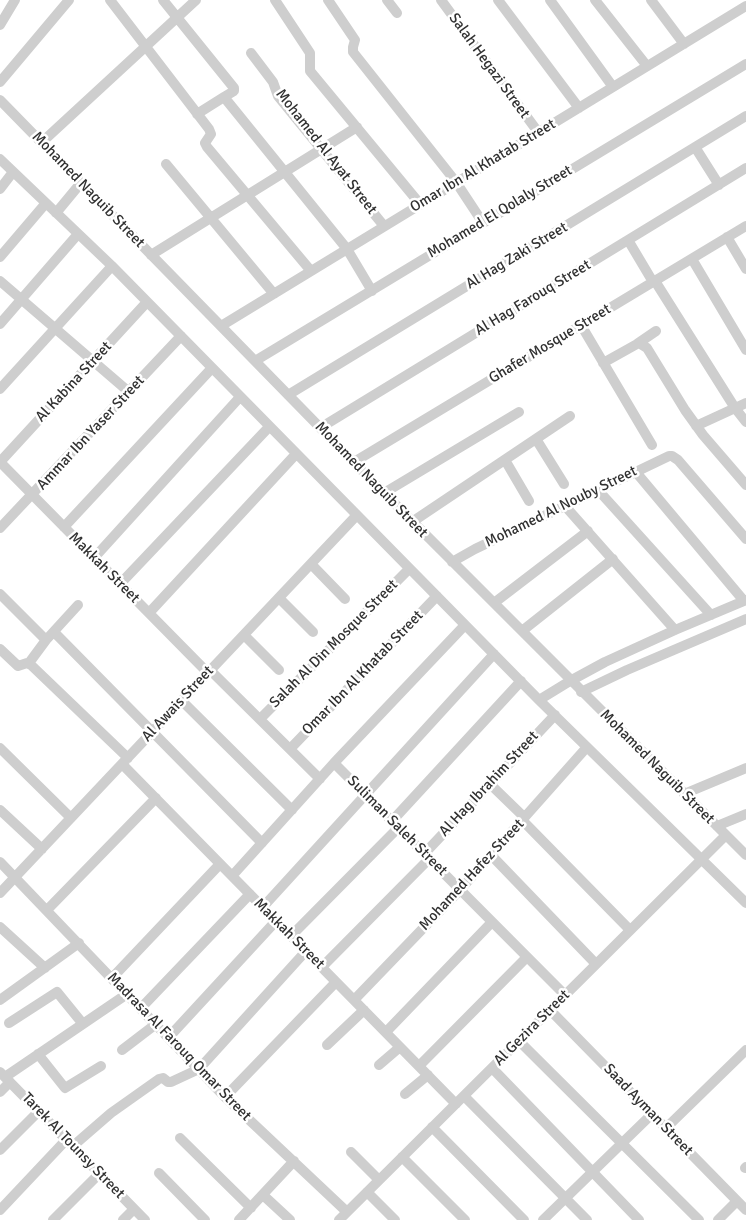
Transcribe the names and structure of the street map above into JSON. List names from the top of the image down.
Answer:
{
  "streets": {
    "street": [
      "Salah Hegazi Street",
      "Mohamed Al Ayat Street",
      "Omar Ibn Al Khatab Street",
      "Mohamed Naguib Street",
      "Mohamed El Qolaly Street",
      "Al Hag Zaki Street",
      "Al Hag Farouq Street",
      "Ghafer Mosque Street",
      "Al Kabina Street",
      "Ammar Ibn Yaser Street",
      "Mohamed Al Nouby Street",
      "Makkah Street",
      "Salah Al Din Mosque Street",
      "Al Awais Street",
      "Al Hag Ibrahim Street",
      "Suliman Saleh Street",
      "Mohamed Hafez Street",
      "Al Gezira Street",
      "Madrasa Al Farouq Omar Street",
      "Saad Ayman Street",
      "Tarek Al Tounsy Street"
    ]
  },
  "crossings": [
    ["Salah Hegazi Street", "Omar Ibn Al Khatab Street"],
    ["Mohamed Al Ayat Street", "Omar Ibn Al Khatab Street"],
    ["Omar Ibn Al Khatab Street", "Mohamed Naguib Street"],
    ["Omar Ibn Al Khatab Street", "Makkah Street"],
    ["Mohamed Naguib Street", "Mohamed El Qolaly Street"],
    ["Mohamed Naguib Street", "Al Hag Zaki Street"],
    ["Mohamed Naguib Street", "Al Hag Farouq Street"],
    ["Mohamed Naguib Street", "Ghafer Mosque Street"],
    ["Mohamed Naguib Street", "Mohamed Al Nouby Street"],
    ["Mohamed Naguib Street", "Al Gezira Street"],
    ["Al Kabina Street", "Makkah Street"],
    ["Ammar Ibn Yaser Street", "Makkah Street"],
    ["Makkah Street", "Salah Al Din Mosque Street"],
    ["Makkah Street", "Al Awais Street"],
    ["Makkah Street", "Al Hag Ibrahim Street"],
    ["Makkah Street", "Mohamed Hafez Street"],
    ["Makkah Street", "Al Gezira Street"],
    ["Al Awais Street", "Madrasa Al Farouq Omar Street"],
    ["Al Hag Ibrahim Street", "Suliman Saleh Street"],
    ["Suliman Saleh Street", "Mohamed Hafez Street"],
    ["Suliman Saleh Street", "Al Gezira Street"],
    ["Al Gezira Street", "Madrasa Al Farouq Omar Street"],
    ["Al Gezira Street", "Saad Ayman Street"]
  ]
}
